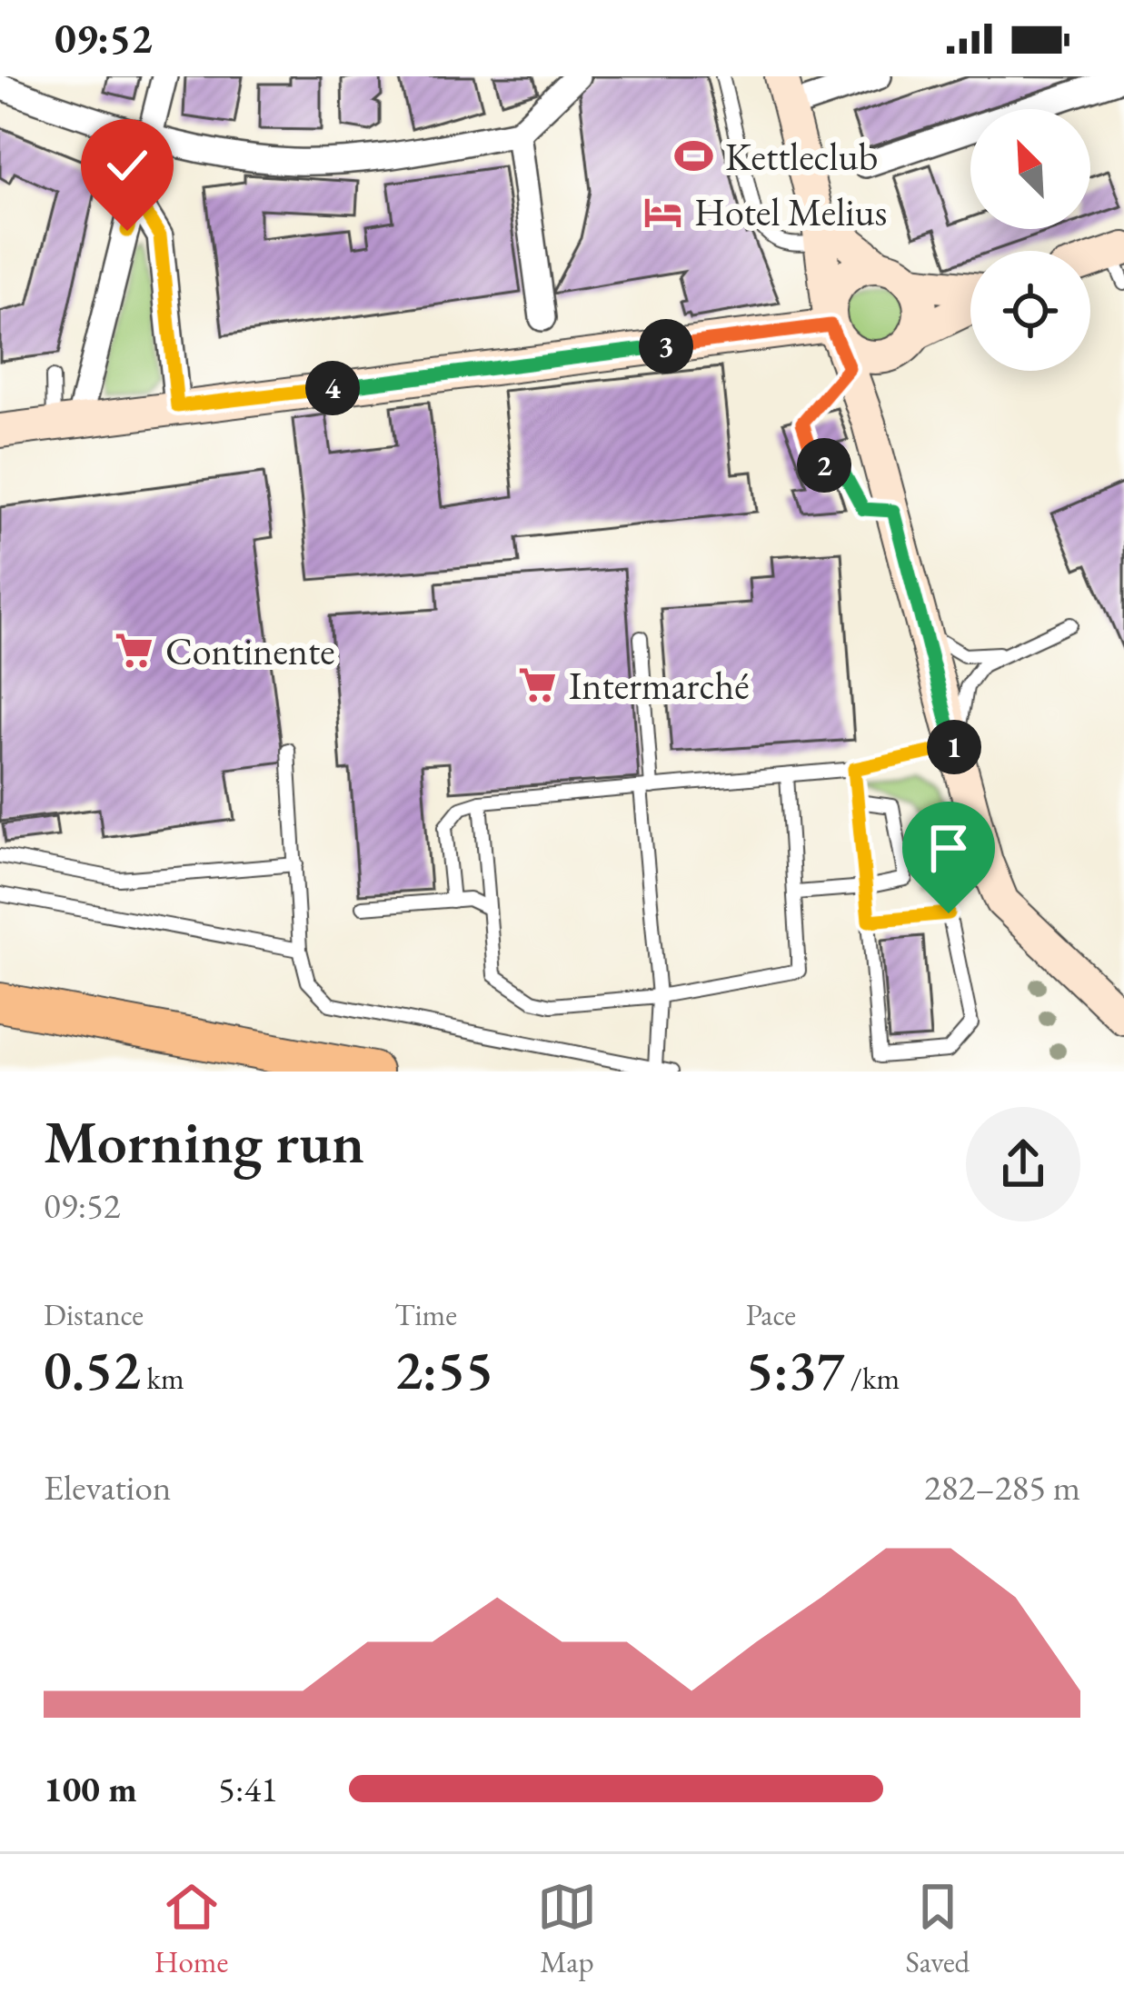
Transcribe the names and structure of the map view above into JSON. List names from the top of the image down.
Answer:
{
  "places": {
    "sports": ["Kettleclub"],
    "hotel": ["Hotel Melius"],
    "supermarket": ["Continente", "Intermarché"]
  },
  "north": "top left",
  "page": {
    "status": "09:52",
    "pins": [
      "3",
      "4",
      "2",
      "1"
    ],
    "heading": ["Morning run", "09:52"],
    "stats": [
      ["Distance", "0.52 km"],
      ["Time", "2:55"],
      ["Pace", "5:37 /km"]
    ],
    "chart": ["Elevation", "282–285 m"],
    "list": [
      {
        "name": "100 m",
        "note": "5:41"
      }
    ],
    "tabs": ["Home", "Map", "Saved"]
  }
}
